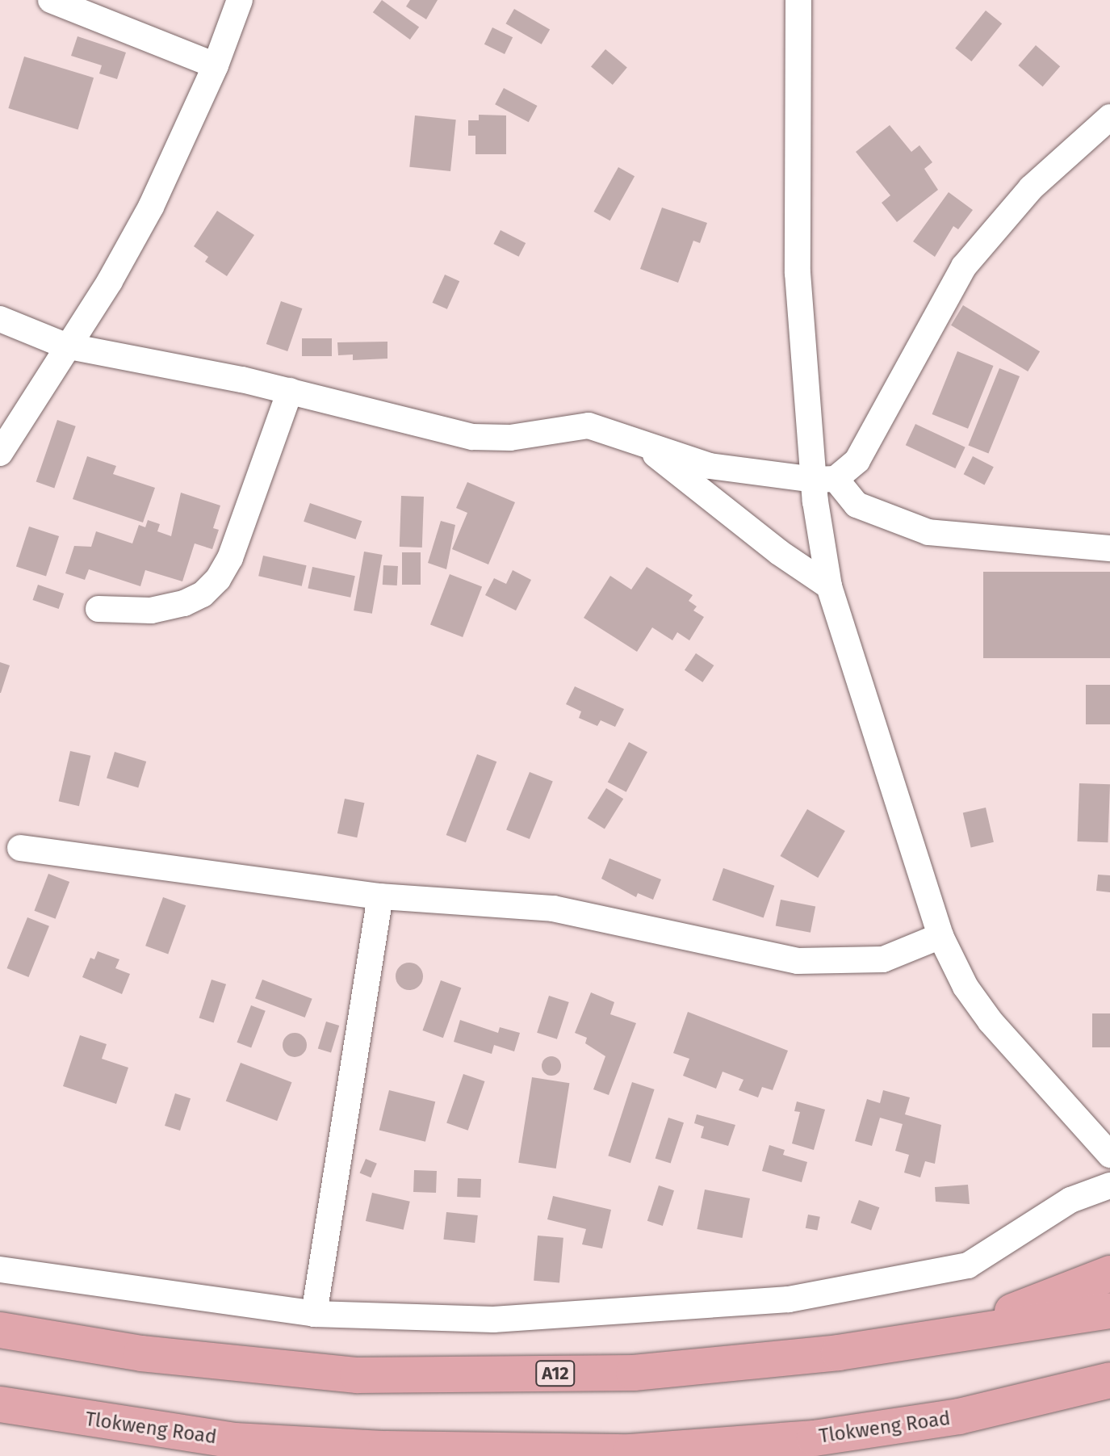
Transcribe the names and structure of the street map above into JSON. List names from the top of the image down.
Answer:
{
  "streets": {
    "main road": ["A12", "Tlokweng Road"]
  }
}
